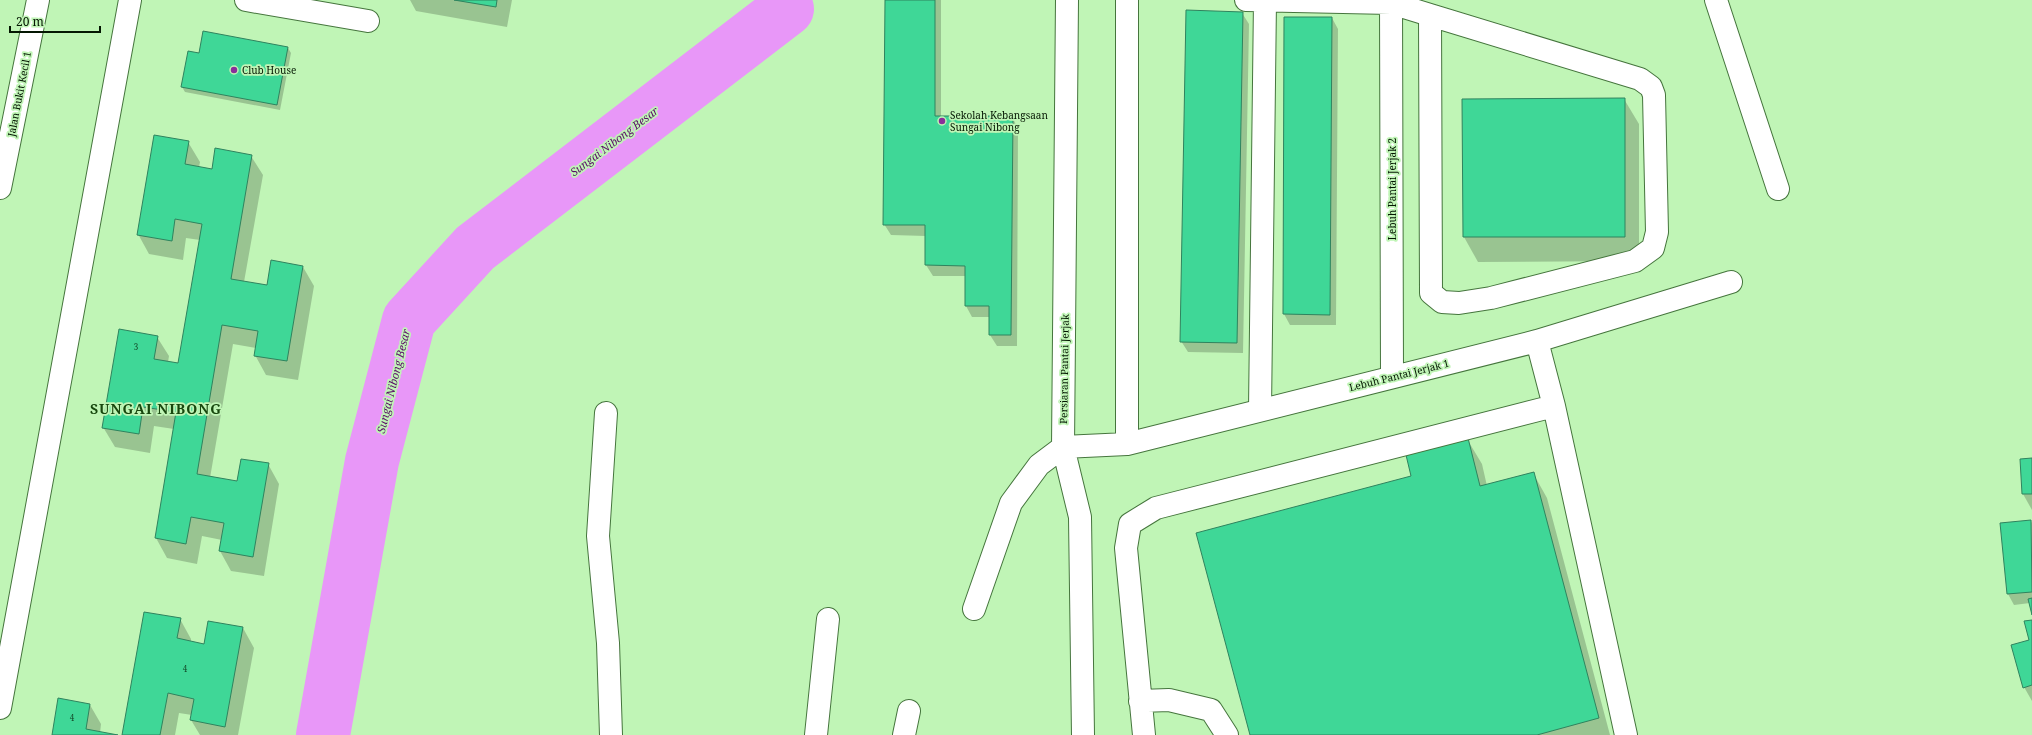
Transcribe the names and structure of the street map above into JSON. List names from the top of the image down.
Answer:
{
  "streets": {
    "street": [
      "Jalan Bukit Kecil 1",
      "Lebuh Pantai Jerjak 2",
      "Persiaran Pantai Jerjak",
      "Lebuh Pantai Jerjak 1"
    ]
  },
  "crossings": [
    ["Lebuh Pantai Jerjak 2", "Lebuh Pantai Jerjak 1"],
    ["Persiaran Pantai Jerjak", "Lebuh Pantai Jerjak 1"]
  ],
  "districts": ["SUNGAI NIBONG"],
  "water": ["Sungai Nibong Besar"],
  "places": ["Club House", "Sekolah Kebangsaan Sungai Nibong"],
  "house_numbers": ["3", "4", "4"],
  "scale_bar": "20 m"
}
